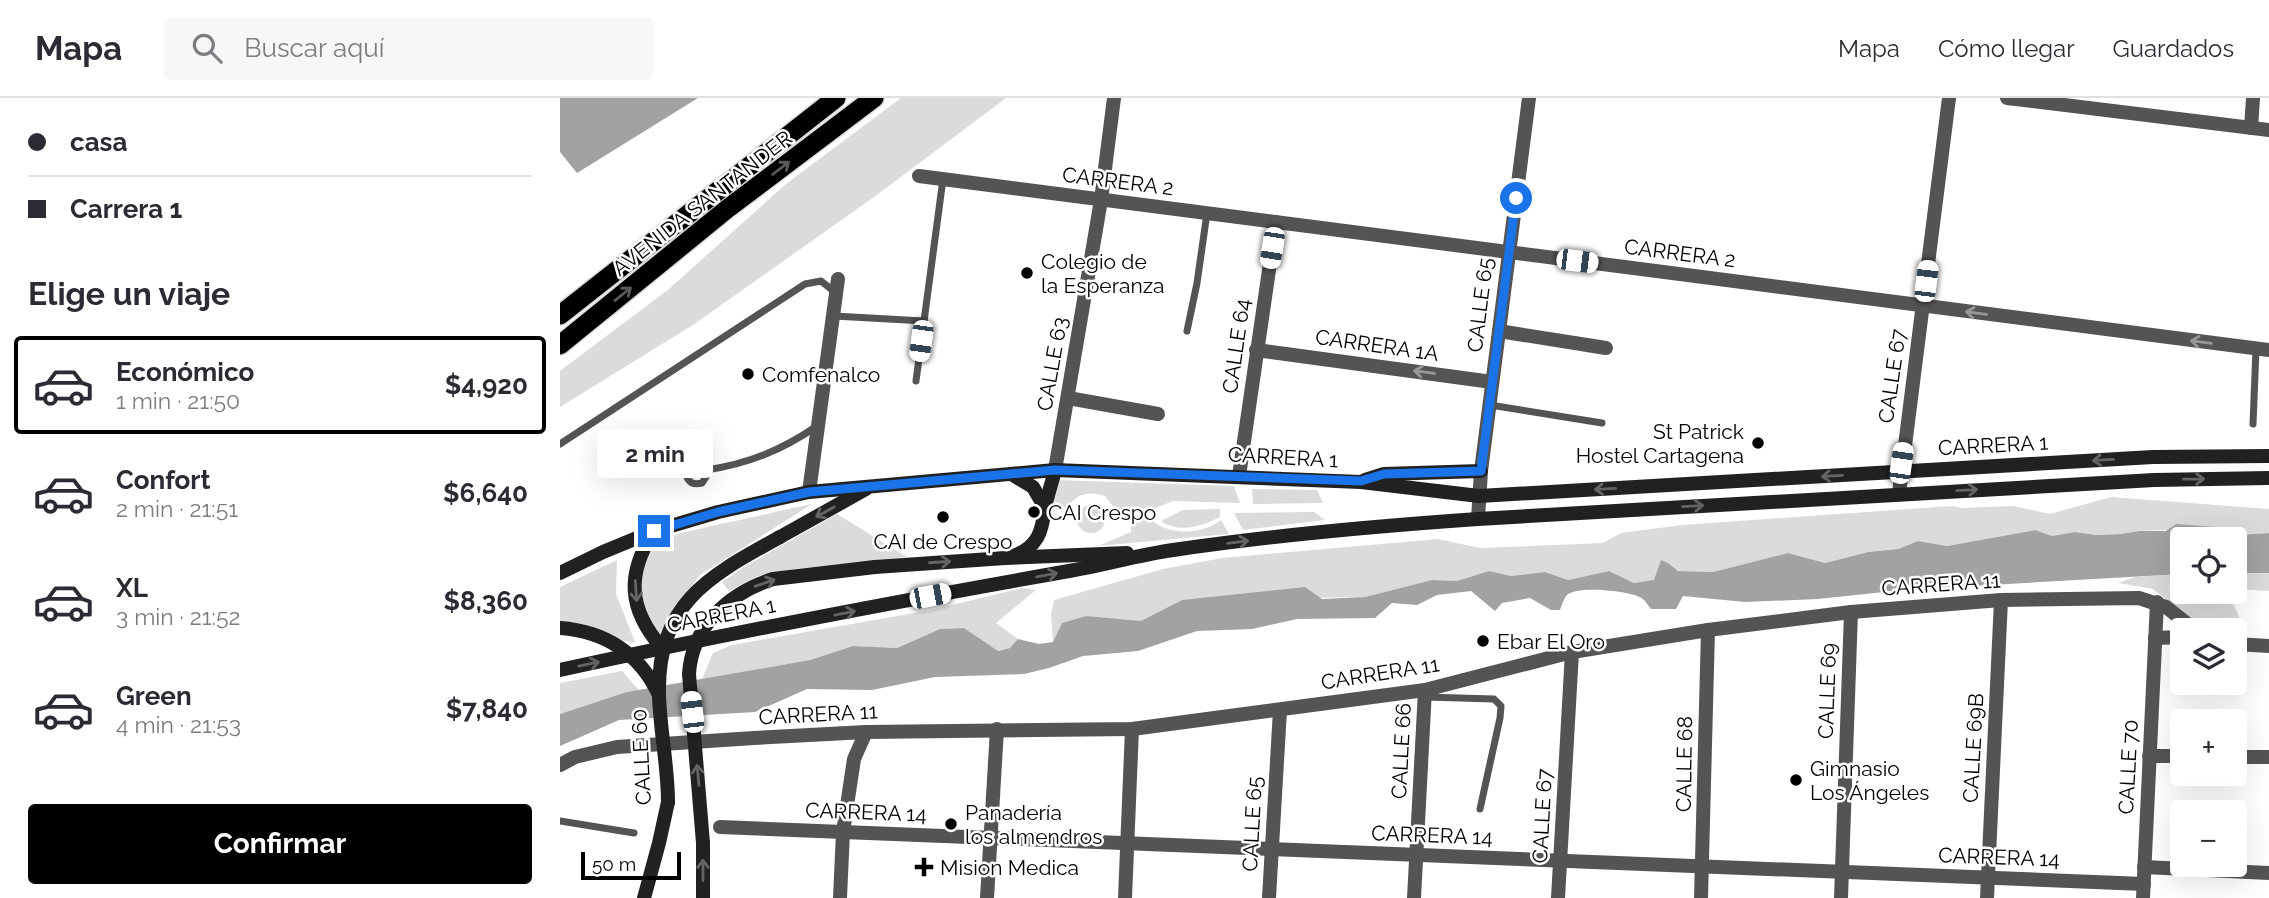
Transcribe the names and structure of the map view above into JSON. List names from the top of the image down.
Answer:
{
  "streets": {
    "highway": ["AVENIDA SANTANDER"],
    "main road": ["CARRERA 1", "CALLE 60"],
    "street": [
      "CARRERA 2",
      "CALLE 65",
      "CARRERA 1A",
      "CALLE 64",
      "CALLE 63",
      "CALLE 67",
      "CARRERA 11",
      "CALLE 69",
      "CALLE 69B",
      "CALLE 66",
      "CALLE 68",
      "CALLE 70",
      "CARRERA 14"
    ]
  },
  "crossings": [
    ["CARRERA 2", "CALLE 65"],
    ["CARRERA 2", "CALLE 64"],
    ["CARRERA 2", "CALLE 63"],
    ["CARRERA 2", "CALLE 67"],
    ["CALLE 65", "CARRERA 1A"],
    ["CALLE 65", "CARRERA 1"],
    ["CALLE 65", "CARRERA 11"],
    ["CALLE 65", "CARRERA 14"],
    ["CARRERA 1A", "CALLE 64"],
    ["CALLE 64", "CARRERA 1"],
    ["CALLE 63", "CARRERA 1"],
    ["CALLE 67", "CARRERA 1"],
    ["CALLE 67", "CARRERA 11"],
    ["CALLE 67", "CARRERA 14"],
    ["CARRERA 1", "CALLE 60"],
    ["CARRERA 11", "CALLE 69"],
    ["CARRERA 11", "CALLE 69B"],
    ["CARRERA 11", "CALLE 66"],
    ["CARRERA 11", "CALLE 68"],
    ["CARRERA 11", "CALLE 70"],
    ["CALLE 69", "CARRERA 14"],
    ["CALLE 69B", "CARRERA 14"],
    ["CALLE 66", "CARRERA 14"],
    ["CALLE 68", "CARRERA 14"],
    ["CALLE 70", "CARRERA 14"]
  ],
  "one_way": ["CARRERA 1A", "CALLE 60"],
  "places": {
    "other": [
      "Colegio de la Esperanza",
      "Comfenalco",
      "St Patrick Hostel Cartagena",
      "CAI Crespo",
      "CAI de Crespo",
      "Ebar El Oro",
      "Gimnasio Los Ángeles",
      "Panadería los almendros"
    ],
    "health": ["Mision Medica"]
  },
  "scale_bar": "50 m",
  "page": {
    "header": "Mapa",
    "search": "Buscar aquí",
    "nav": ["Mapa", "Cómo llegar", "Guardados"],
    "banner": ["casa", "Carrera 1"],
    "heading": "Elige un viaje",
    "list": [
      {
        "name": "Económico",
        "note": "1 min · 21:50",
        "value": "$4,920"
      },
      {
        "name": "Confort",
        "note": "2 min · 21:51",
        "value": "$6,640"
      },
      {
        "name": "XL",
        "note": "3 min · 21:52",
        "value": "$8,360"
      },
      {
        "name": "Green",
        "note": "4 min · 21:53",
        "value": "$7,840"
      }
    ],
    "bubble": "2 min",
    "map_buttons": ["+", "−"],
    "buttons": "Confirmar",
    "scale": "50 m"
  }
}
